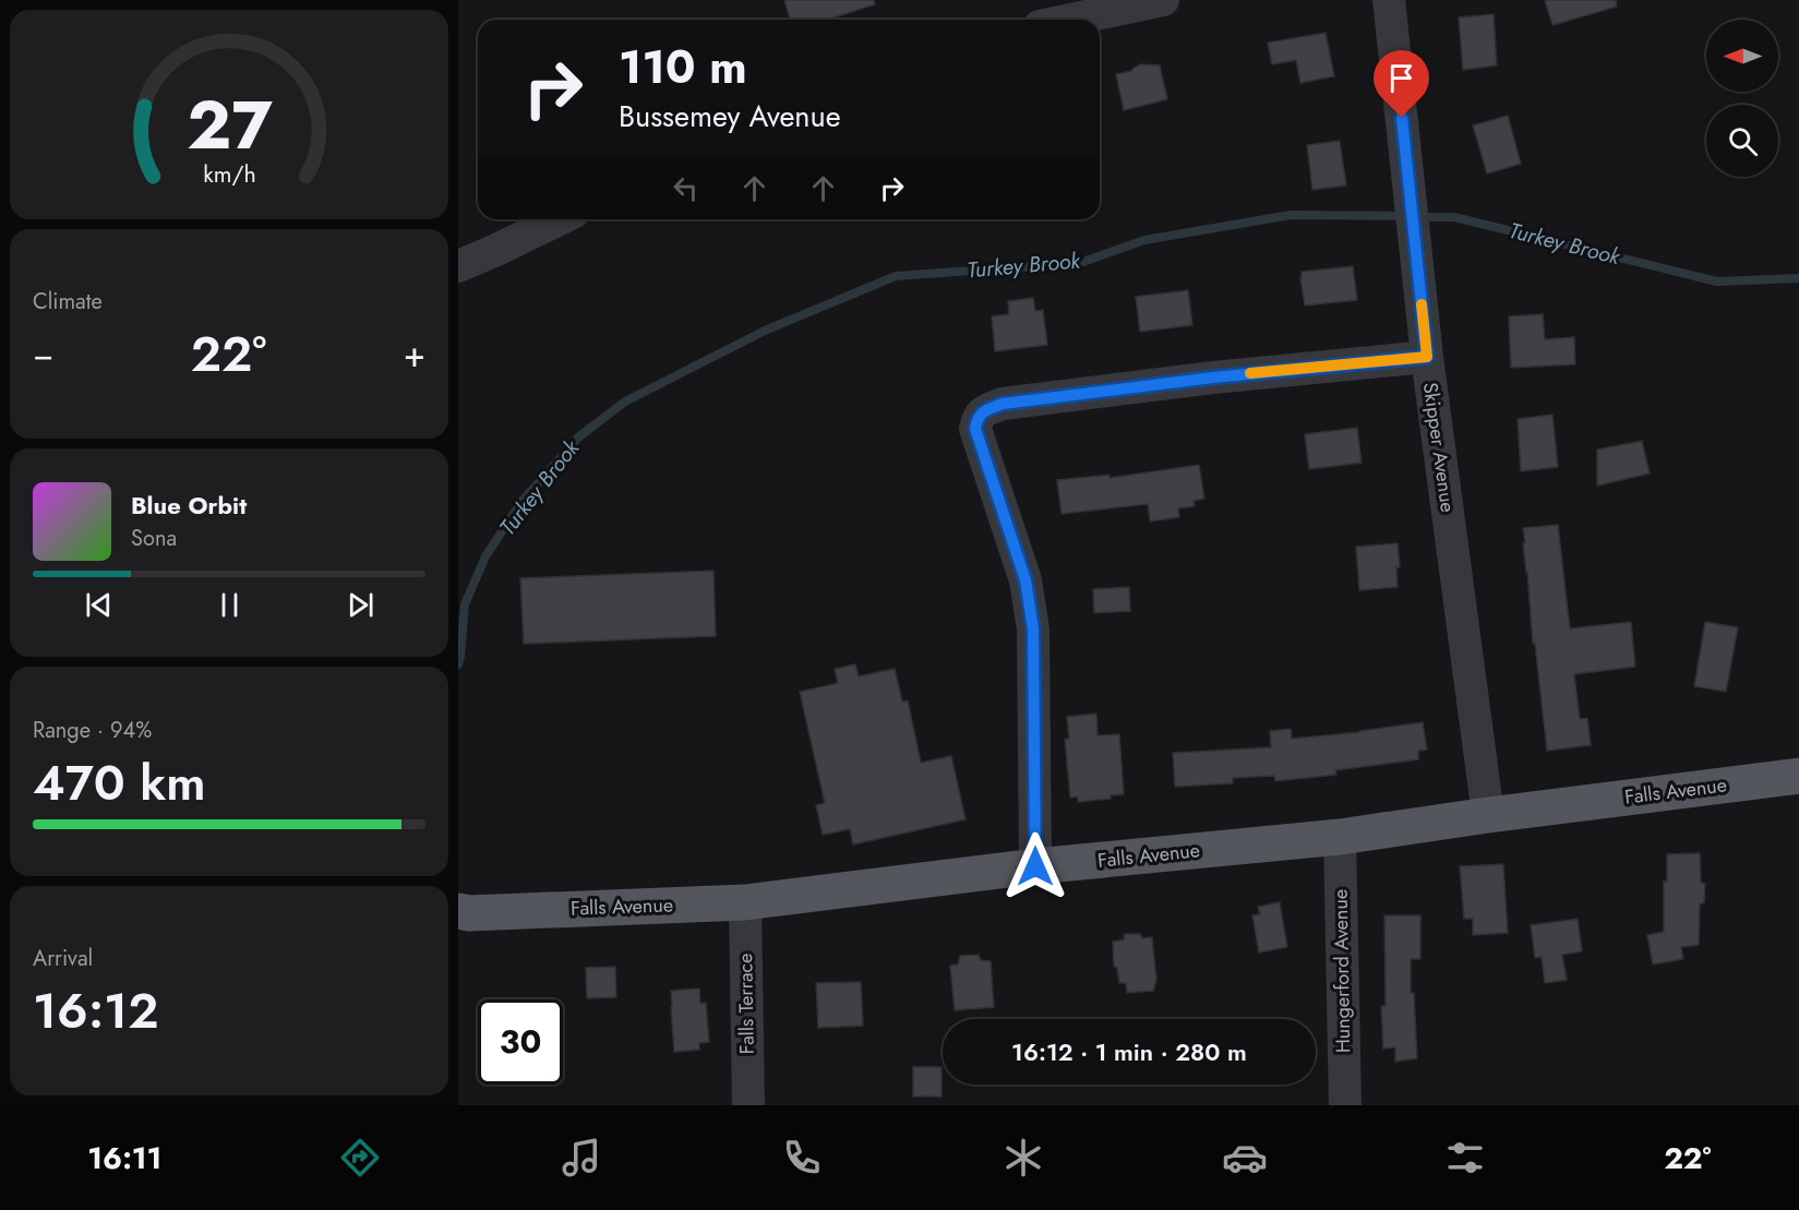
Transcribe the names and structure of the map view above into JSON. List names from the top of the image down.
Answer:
{
  "streets": {
    "main road": ["Falls Avenue"],
    "street": ["Skipper Avenue", "Hungerford Avenue", "Falls Terrace"]
  },
  "crossings": [
    ["Skipper Avenue", "Falls Avenue"],
    ["Falls Avenue", "Hungerford Avenue"],
    ["Falls Avenue", "Falls Terrace"]
  ],
  "water": ["Turkey Brook"],
  "north": "left",
  "page": {
    "turn": ["110 m", "Bussemey Avenue"],
    "tile": [
      "Climate",
      ["Range · 94%", "470 km"],
      ["Arrival", "16:12"]
    ],
    "heat": ["−", "22°", "+"],
    "song": ["Blue Orbit", "Sona"],
    "limit": "30",
    "trip": "16:12 · 1 min · 280 m",
    "tabs": ["16:11", "22°"],
    "gauge": ["27", "km/h"]
  }
}
